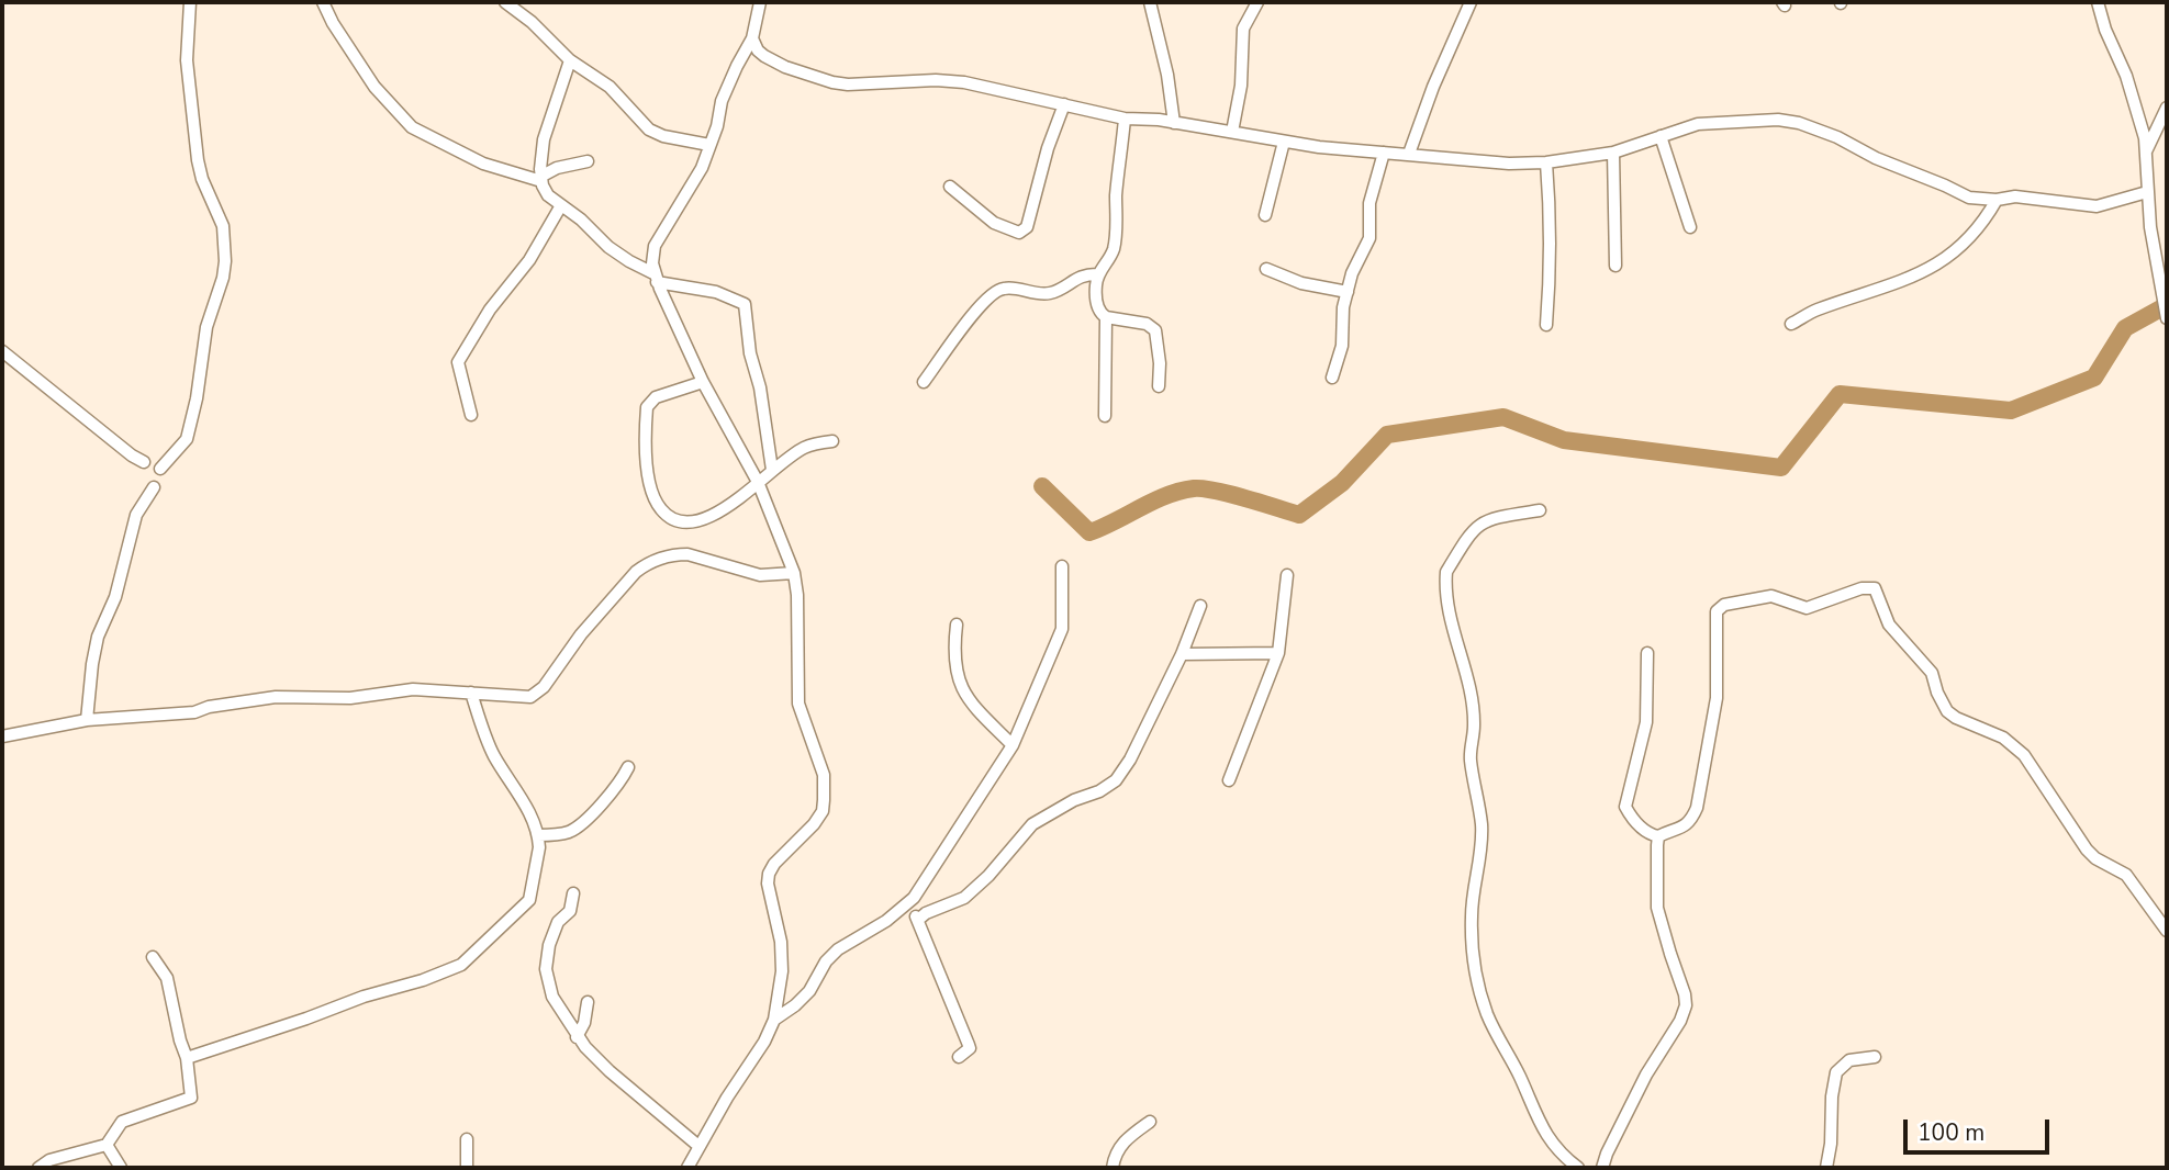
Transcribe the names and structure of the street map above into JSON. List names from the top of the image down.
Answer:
{
  "scale_bar": "100 m"
}
